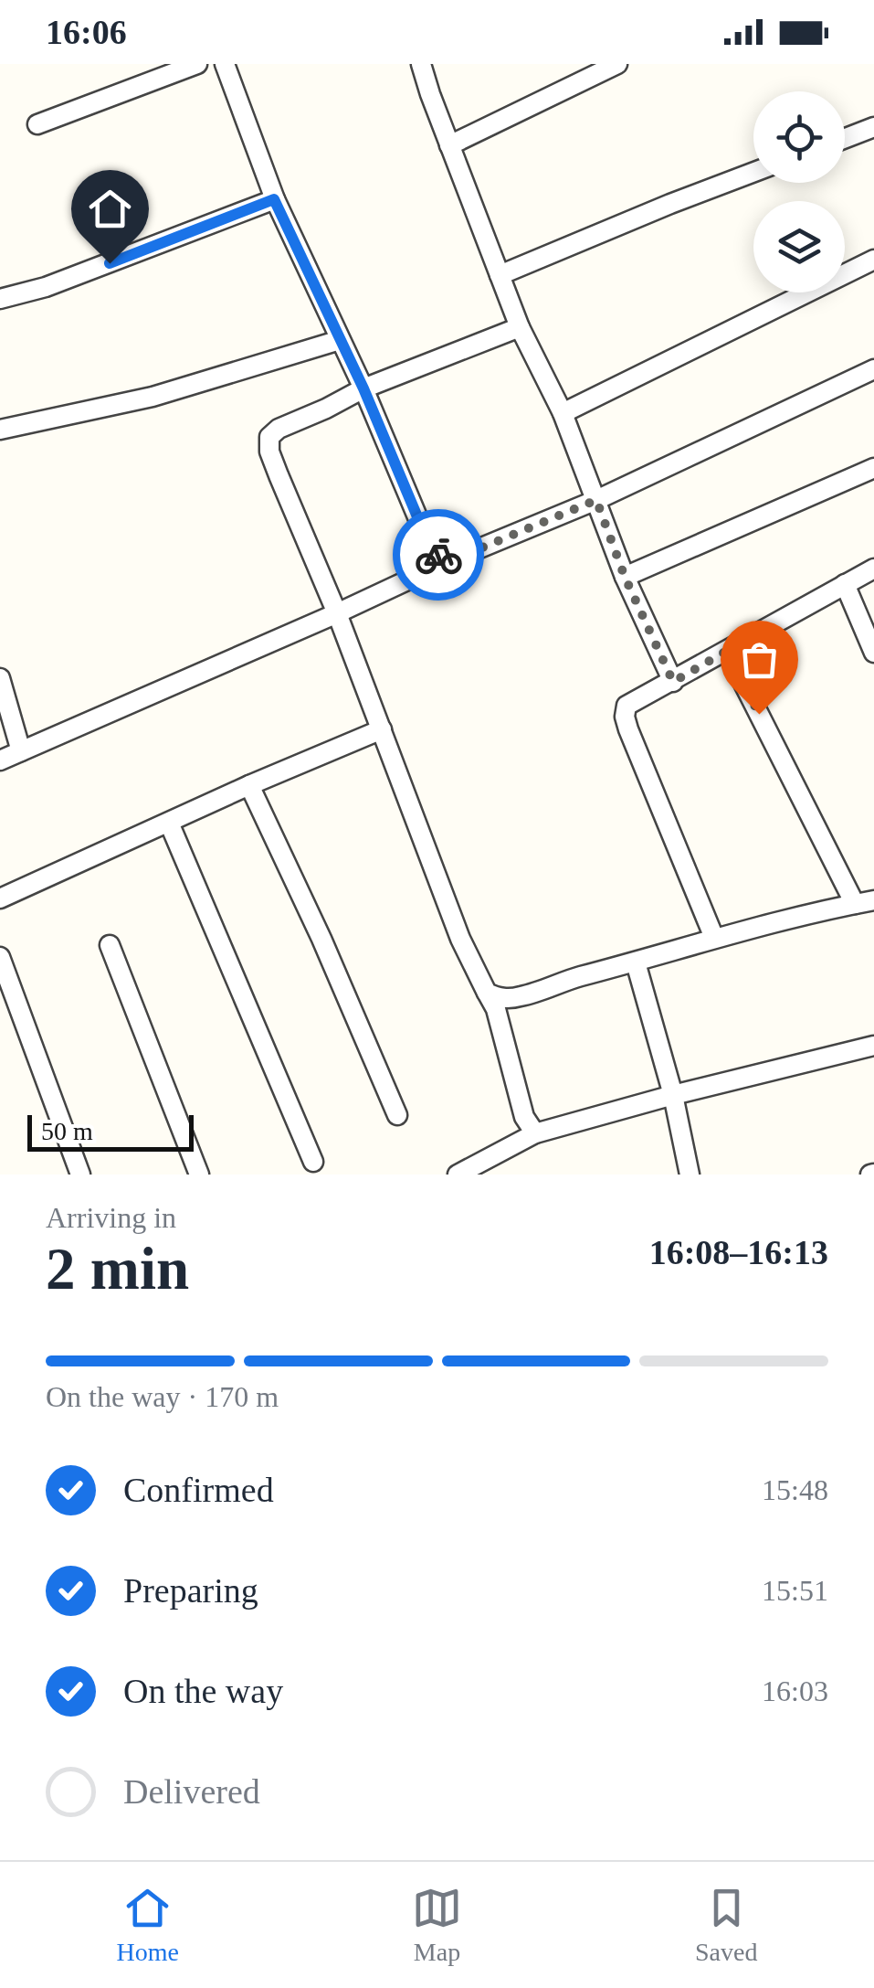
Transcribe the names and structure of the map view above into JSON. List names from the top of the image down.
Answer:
{
  "scale_bar": "50 m",
  "page": {
    "status": "16:06",
    "scale": "50 m",
    "heading": ["2 min", "Arriving in", "16:08–16:13"],
    "bar": "On the way · 170 m",
    "list": [
      ["Confirmed", "15:48"],
      ["Preparing", "15:51"],
      ["On the way", "16:03"],
      "Delivered"
    ],
    "tabs": ["Home", "Map", "Saved"]
  }
}
